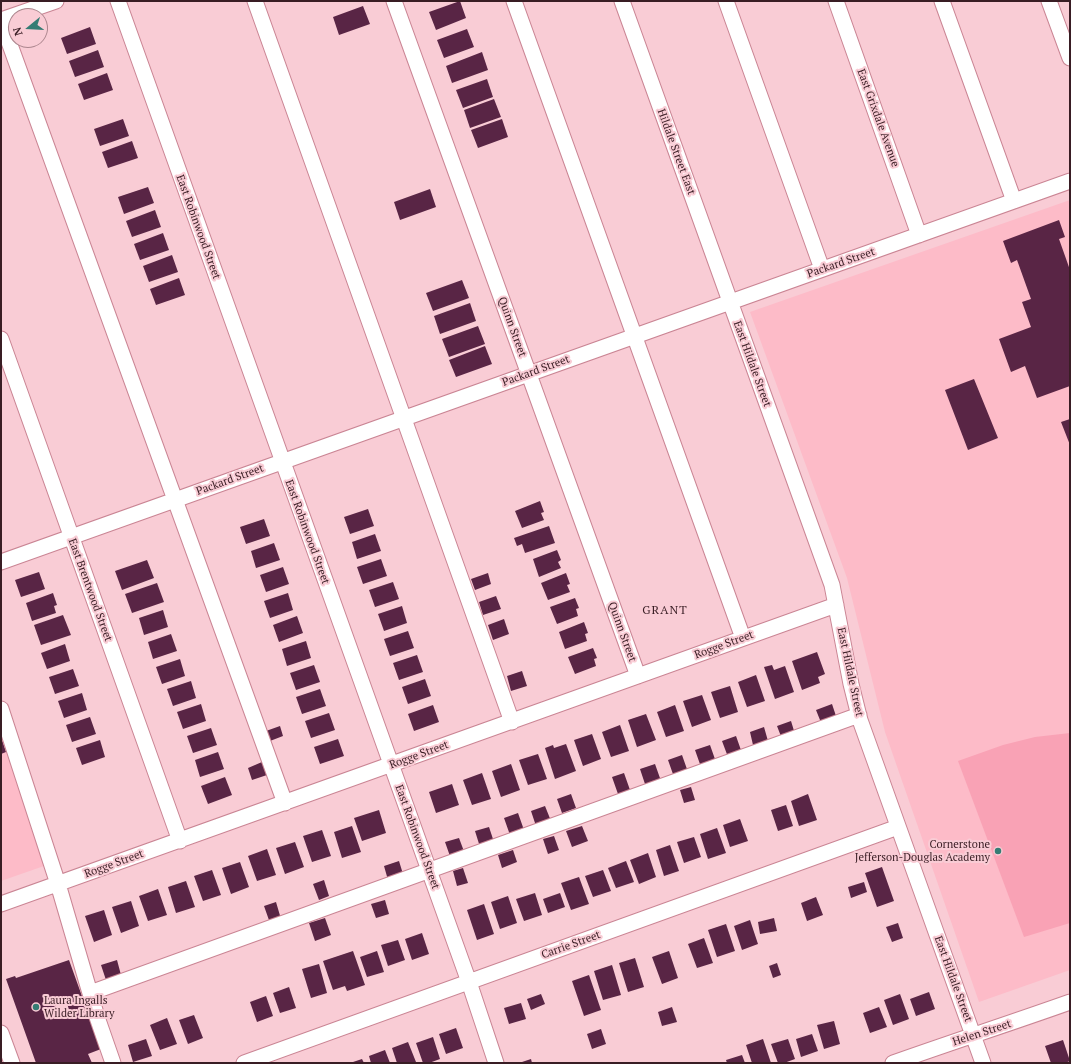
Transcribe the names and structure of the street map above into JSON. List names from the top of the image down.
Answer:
{
  "streets": {
    "street": [
      "East Grixdale Avenue",
      "Hildale Street East",
      "East Robinwood Street",
      "Packard Street",
      "Quinn Street",
      "East Hildale Street",
      "East Brentwood Street",
      "Rogge Street",
      "Carrie Street",
      "Helen Street"
    ]
  },
  "crossings": [
    ["East Grixdale Avenue", "Packard Street"],
    ["Hildale Street East", "Packard Street"],
    ["Hildale Street East", "East Hildale Street"],
    ["East Robinwood Street", "Packard Street"],
    ["East Robinwood Street", "Rogge Street"],
    ["East Robinwood Street", "Carrie Street"],
    ["Packard Street", "Quinn Street"],
    ["Packard Street", "East Hildale Street"],
    ["Packard Street", "East Brentwood Street"],
    ["Quinn Street", "Rogge Street"],
    ["East Hildale Street", "Rogge Street"],
    ["East Hildale Street", "Carrie Street"],
    ["East Hildale Street", "Helen Street"],
    ["East Brentwood Street", "Rogge Street"]
  ],
  "districts": ["GRANT"],
  "places": ["Cornerstone Jefferson-Douglas Academy", "Laura Ingalls Wilder Library"],
  "north": "left"
}
